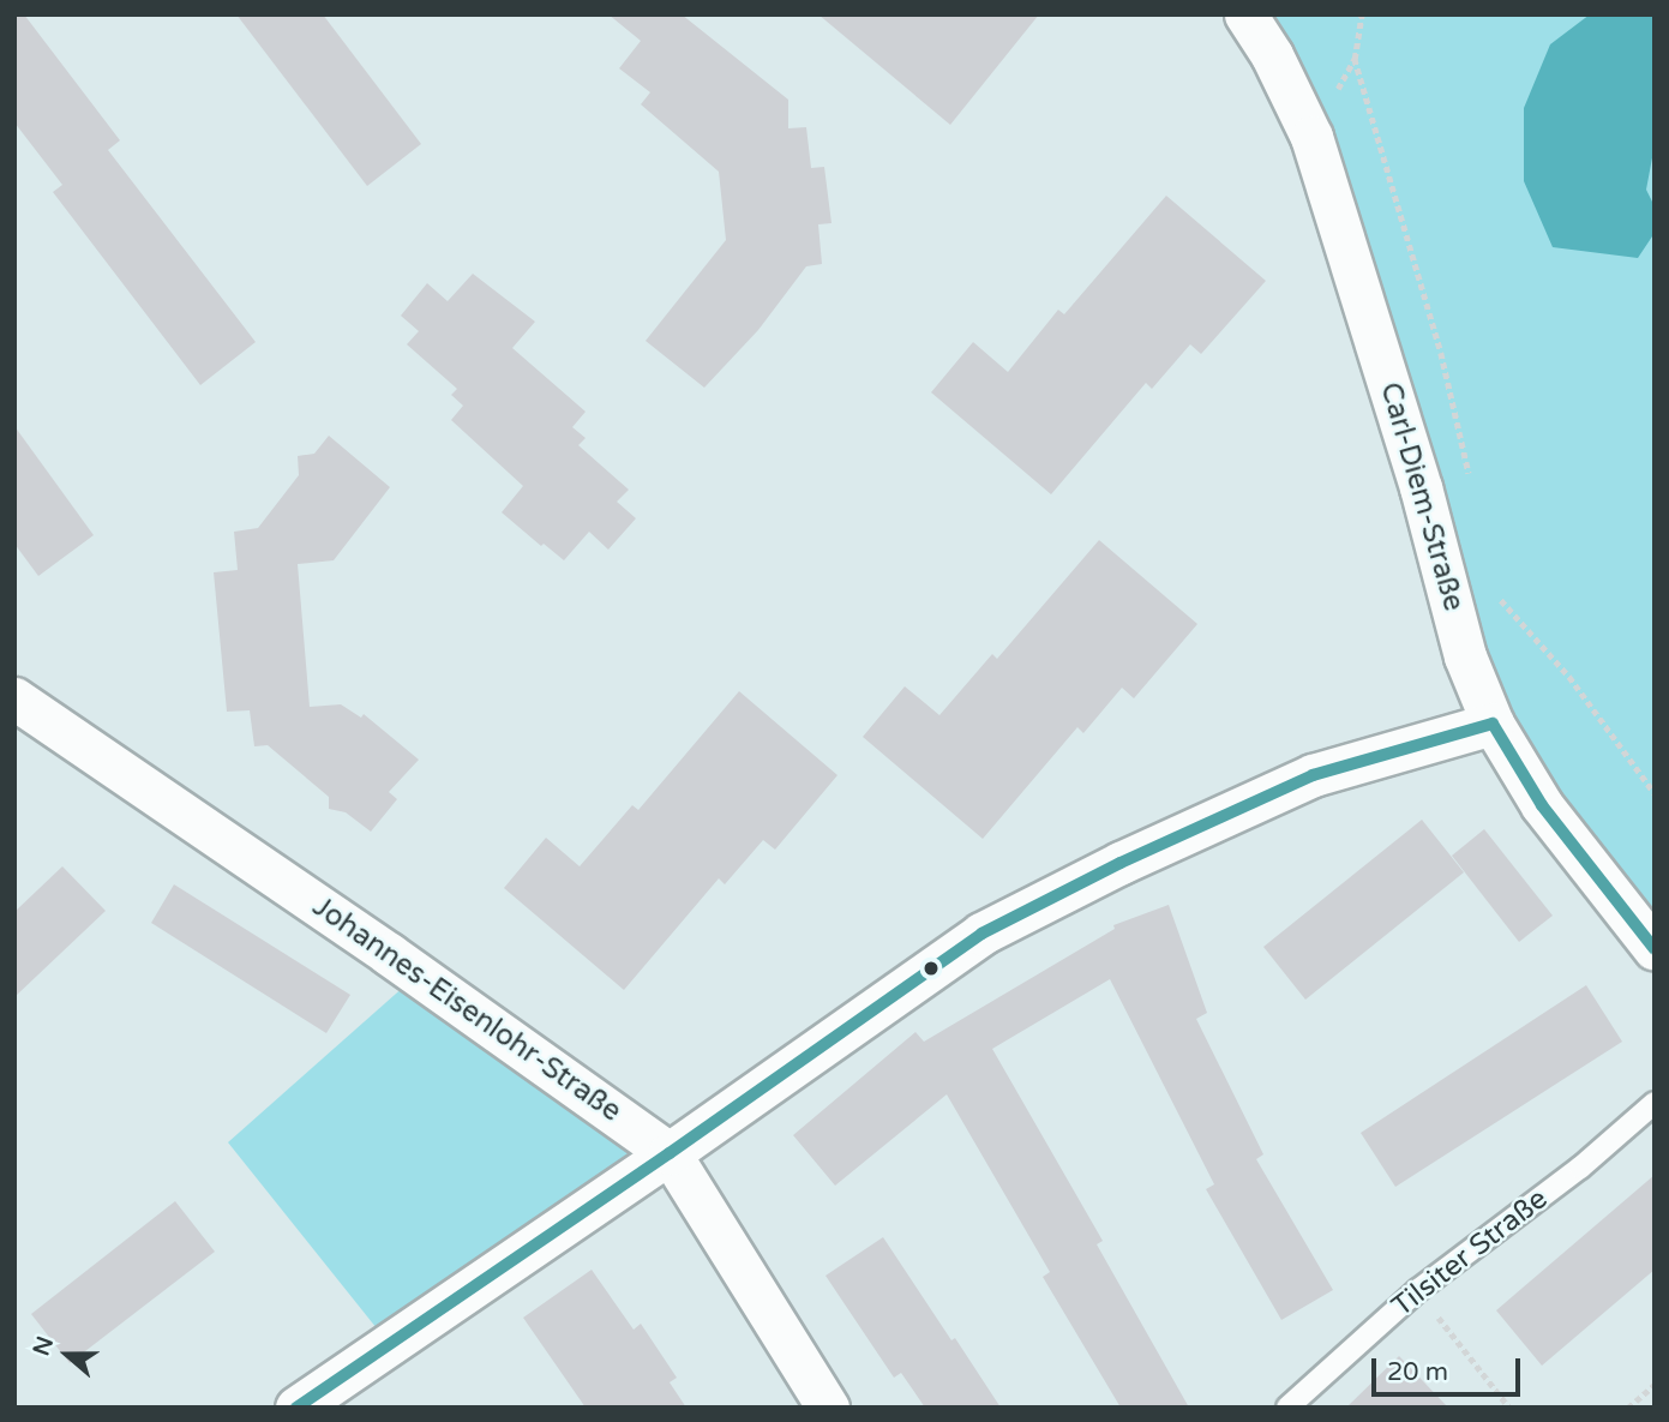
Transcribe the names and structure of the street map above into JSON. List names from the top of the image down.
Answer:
{
  "streets": {
    "street": ["Carl-Diem-Straße", "Johannes-Eisenlohr-Straße"],
    "lane": ["Tilsiter Straße"]
  },
  "scale_bar": "20 m",
  "north": "left"
}
